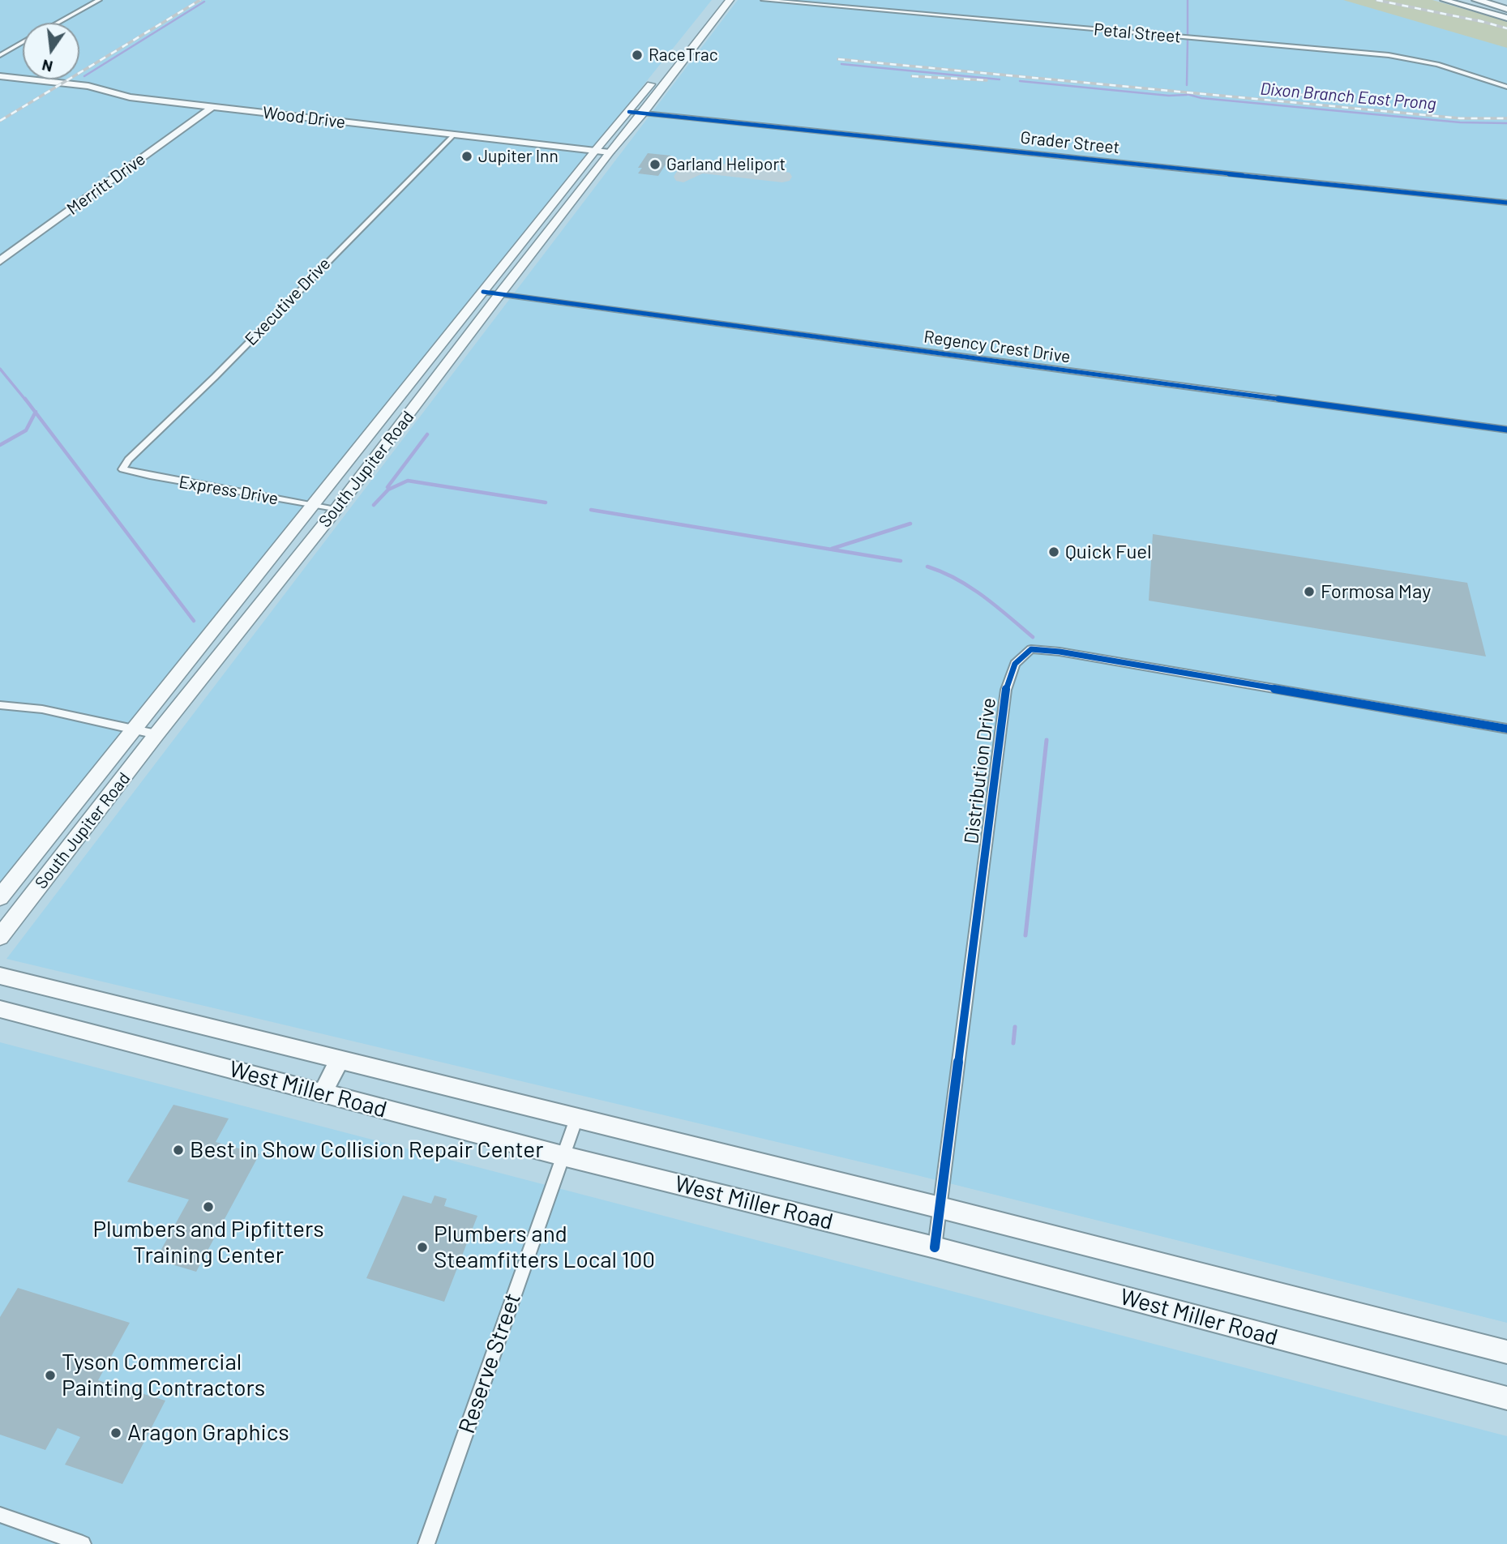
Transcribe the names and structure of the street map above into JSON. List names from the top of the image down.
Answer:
{
  "streets": {
    "main road": [
      "Wood Drive",
      "Merritt Drive",
      "South Jupiter Road",
      "West Miller Road"
    ],
    "street": [
      "Petal Street",
      "Grader Street",
      "Executive Drive",
      "Regency Crest Drive",
      "Express Drive",
      "Distribution Drive",
      "Reserve Street"
    ]
  },
  "crossings": [
    ["Wood Drive", "Merritt Drive"],
    ["Wood Drive", "Executive Drive"],
    ["Wood Drive", "South Jupiter Road"],
    ["Grader Street", "South Jupiter Road"],
    ["Executive Drive", "Express Drive"],
    ["Regency Crest Drive", "South Jupiter Road"],
    ["South Jupiter Road", "Express Drive"],
    ["Distribution Drive", "West Miller Road"],
    ["West Miller Road", "Reserve Street"]
  ],
  "water": ["Dixon Branch East Prong"],
  "places": [
    "RaceTrac",
    "Jupiter Inn",
    "Garland Heliport",
    "Quick Fuel",
    "Formosa May",
    "Best in Show Collision Repair Center",
    "Plumbers and Pipfitters Training Center",
    "Plumbers and Steamfitters Local 100",
    "Tyson Commercial Painting Contractors",
    "Aragon Graphics"
  ],
  "north": "bottom"
}
